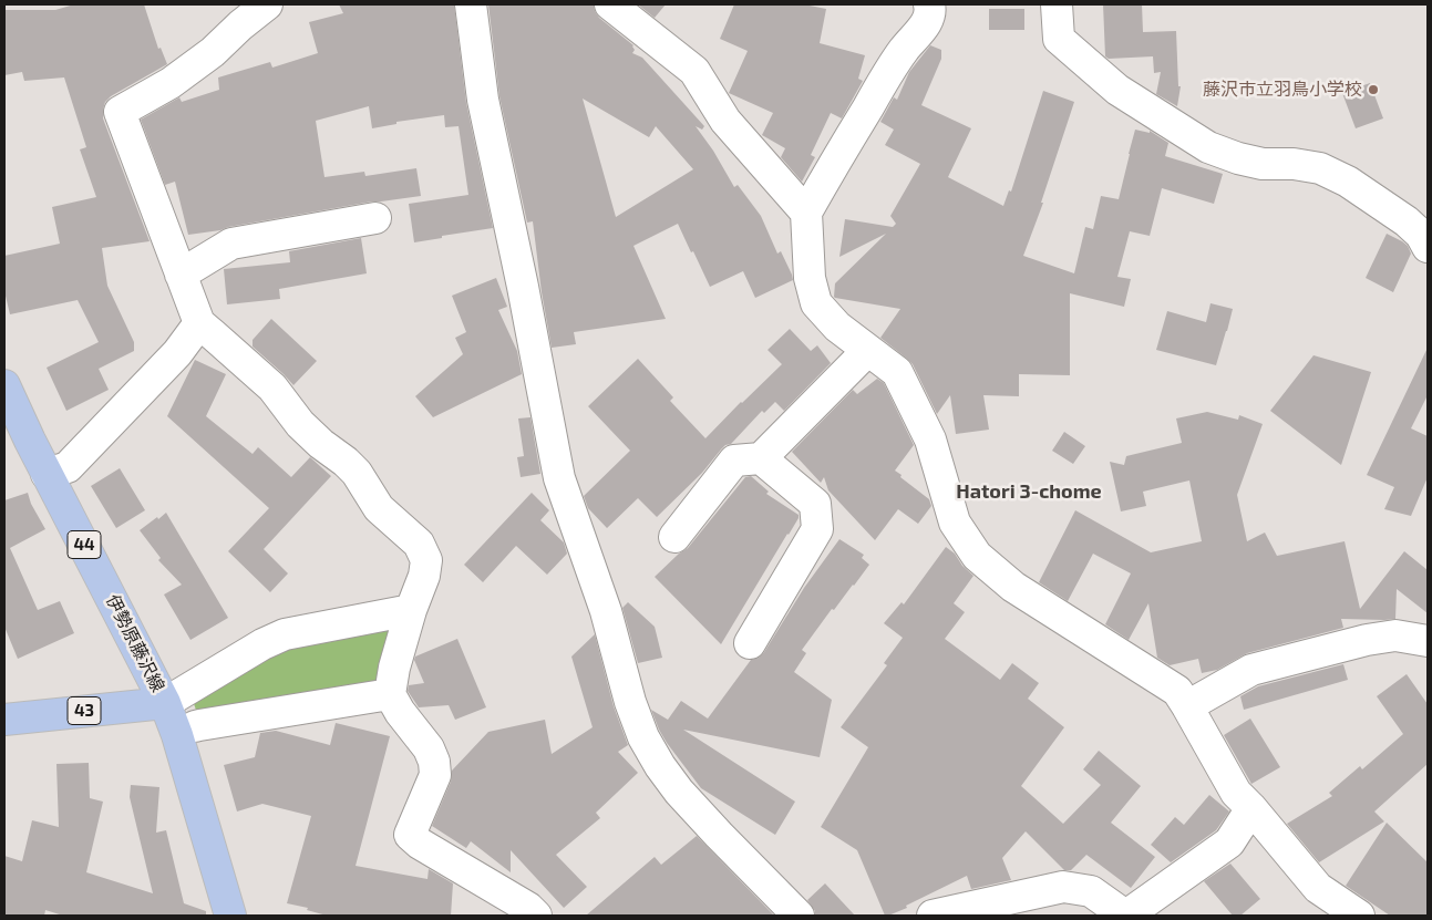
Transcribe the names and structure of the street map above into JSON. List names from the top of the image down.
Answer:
{
  "streets": {
    "main road": ["44", "伊勢原藤沢線", "43"]
  },
  "crossings": [
    ["伊勢原藤沢線", "43"]
  ],
  "districts": ["Hatori 3-chome"],
  "places": ["藤沢市立羽鳥小学校"]
}
